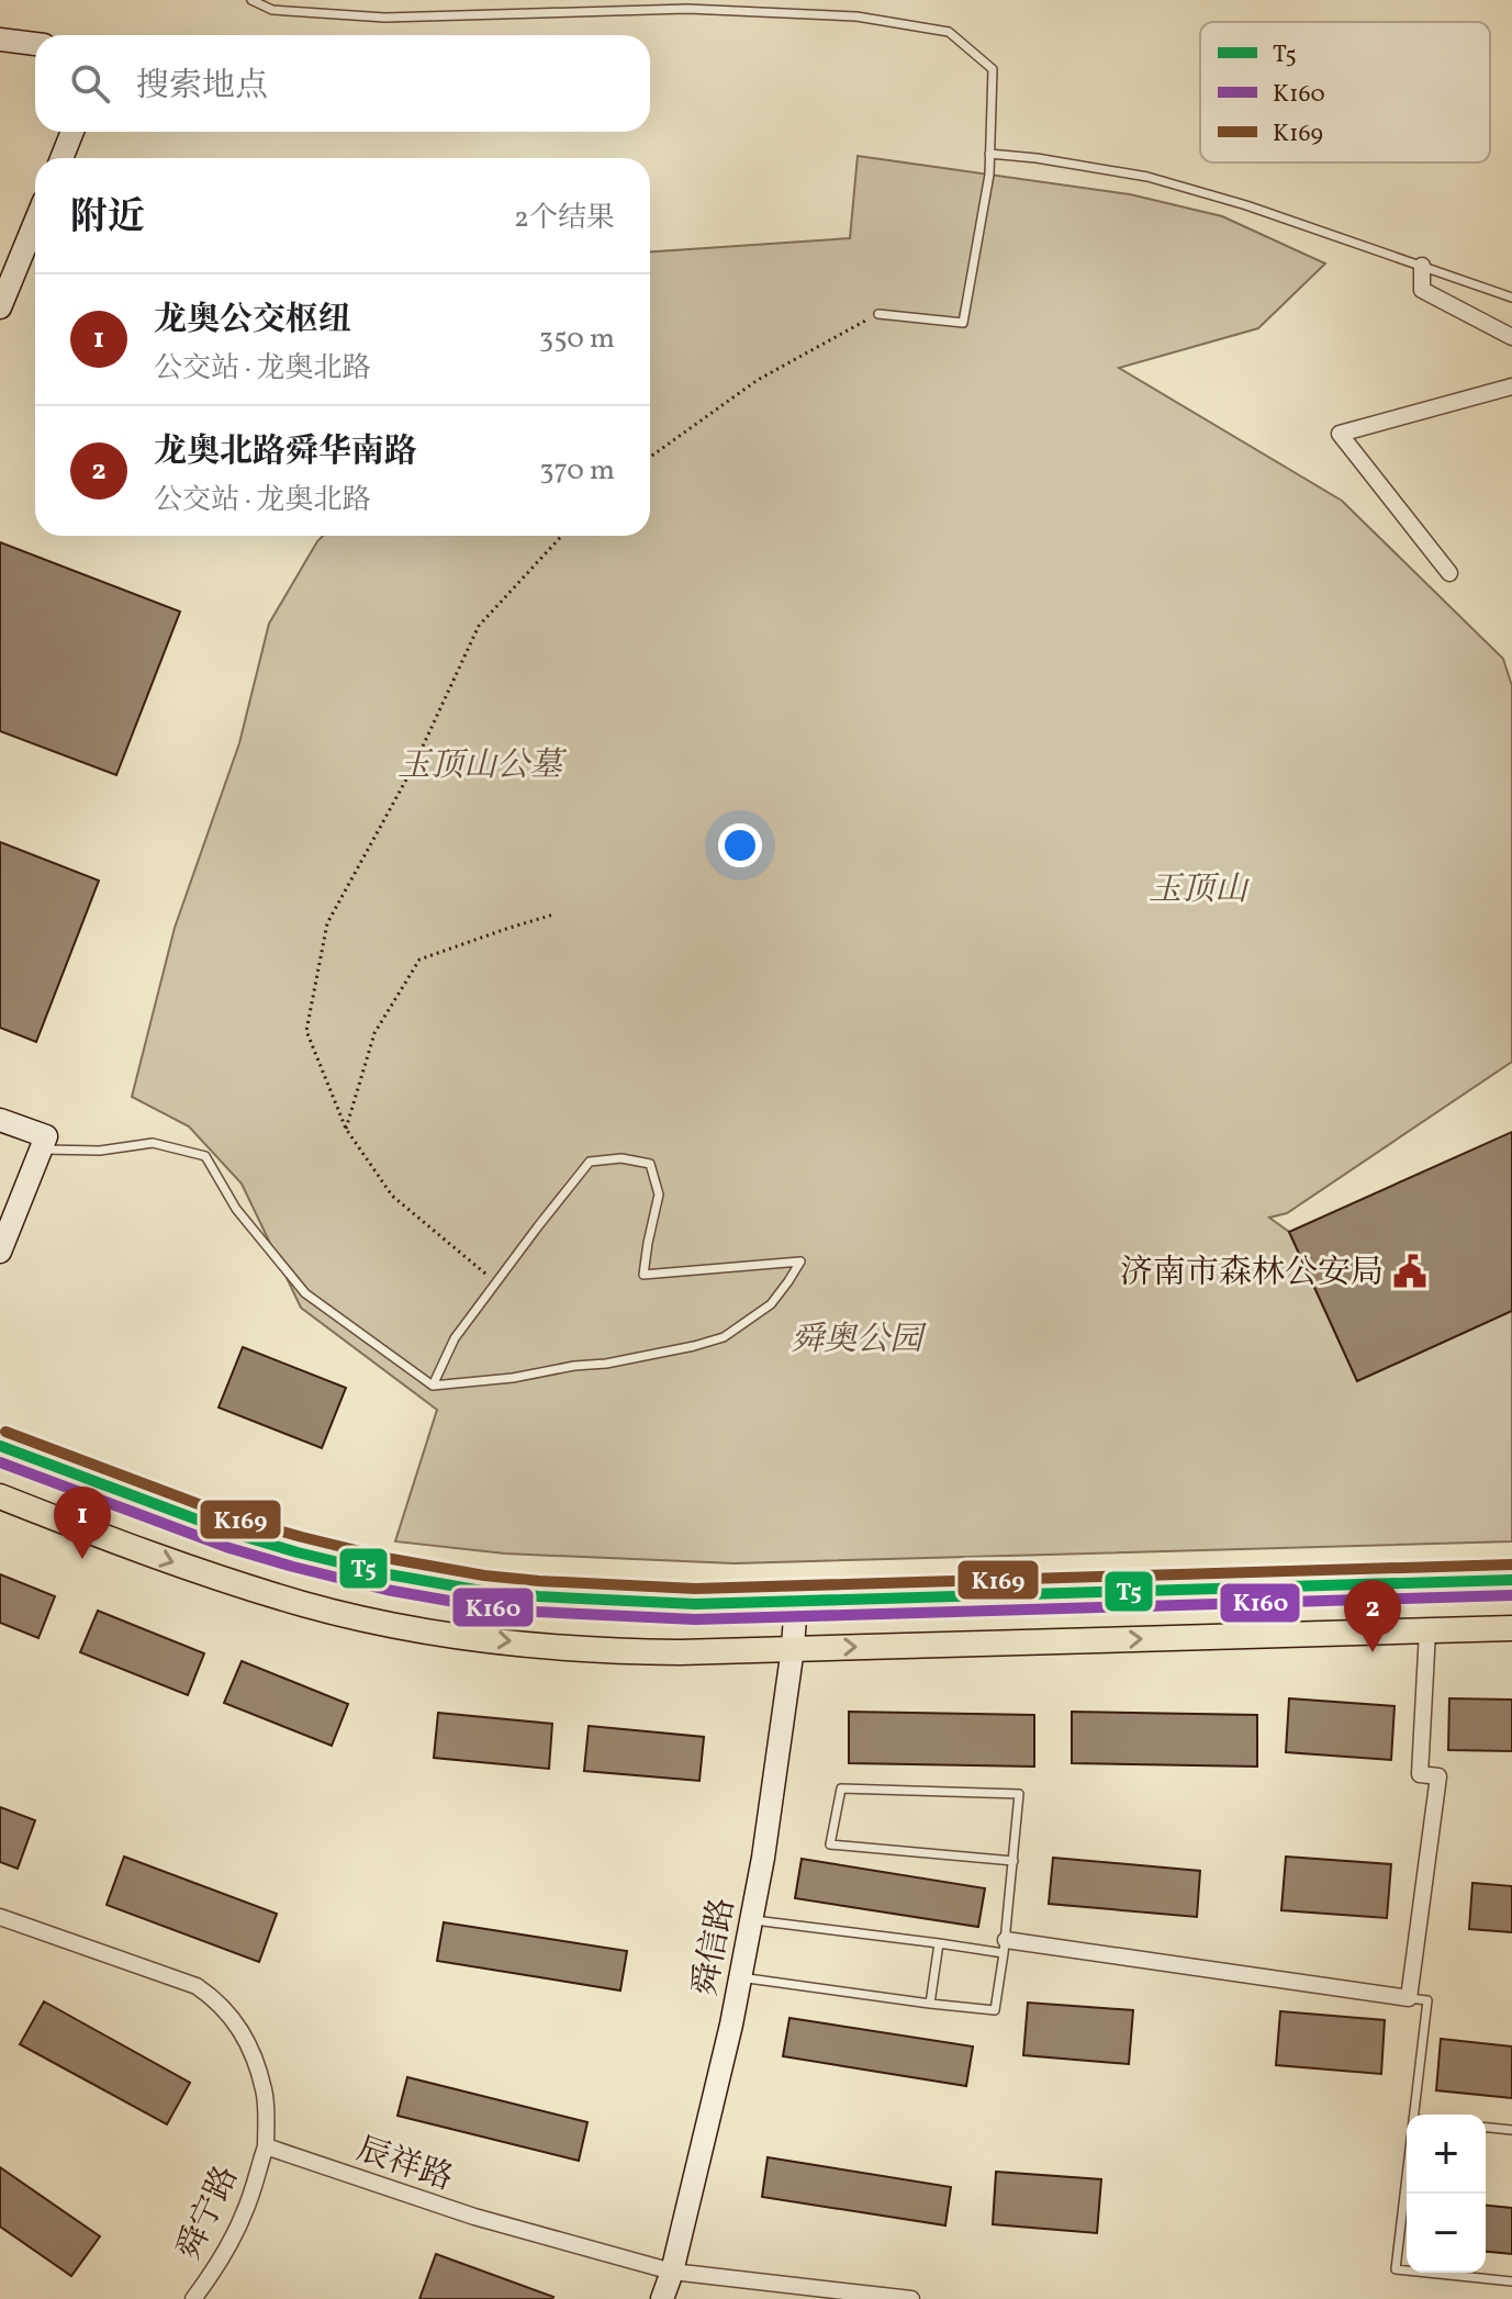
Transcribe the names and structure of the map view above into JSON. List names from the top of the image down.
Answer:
{
  "streets": {
    "street": ["舜信路", "辰祥路", "舜宁路"]
  },
  "crossings": [
    ["舜信路", "辰祥路"],
    ["辰祥路", "舜宁路"]
  ],
  "parks": ["玉顶山公墓", "玉顶山", "舜奥公园"],
  "places": {
    "public building": ["济南市森林公安局"]
  },
  "lines": ["transit line K169", "transit line T5", "transit line K160"],
  "legend": ["T5", "K160", "K169"],
  "page": {
    "search": "搜索地点",
    "heading": ["附近", "2个结果"],
    "list": [
      {
        "mark": "1",
        "name": "龙奥公交枢纽",
        "note": "公交站 · 龙奥北路",
        "value": "350 m"
      },
      {
        "mark": "2",
        "name": "龙奥北路舜华南路",
        "note": "公交站 · 龙奥北路",
        "value": "370 m"
      }
    ],
    "pins": ["1", "2"],
    "map_buttons": ["+", "−"]
  }
}
